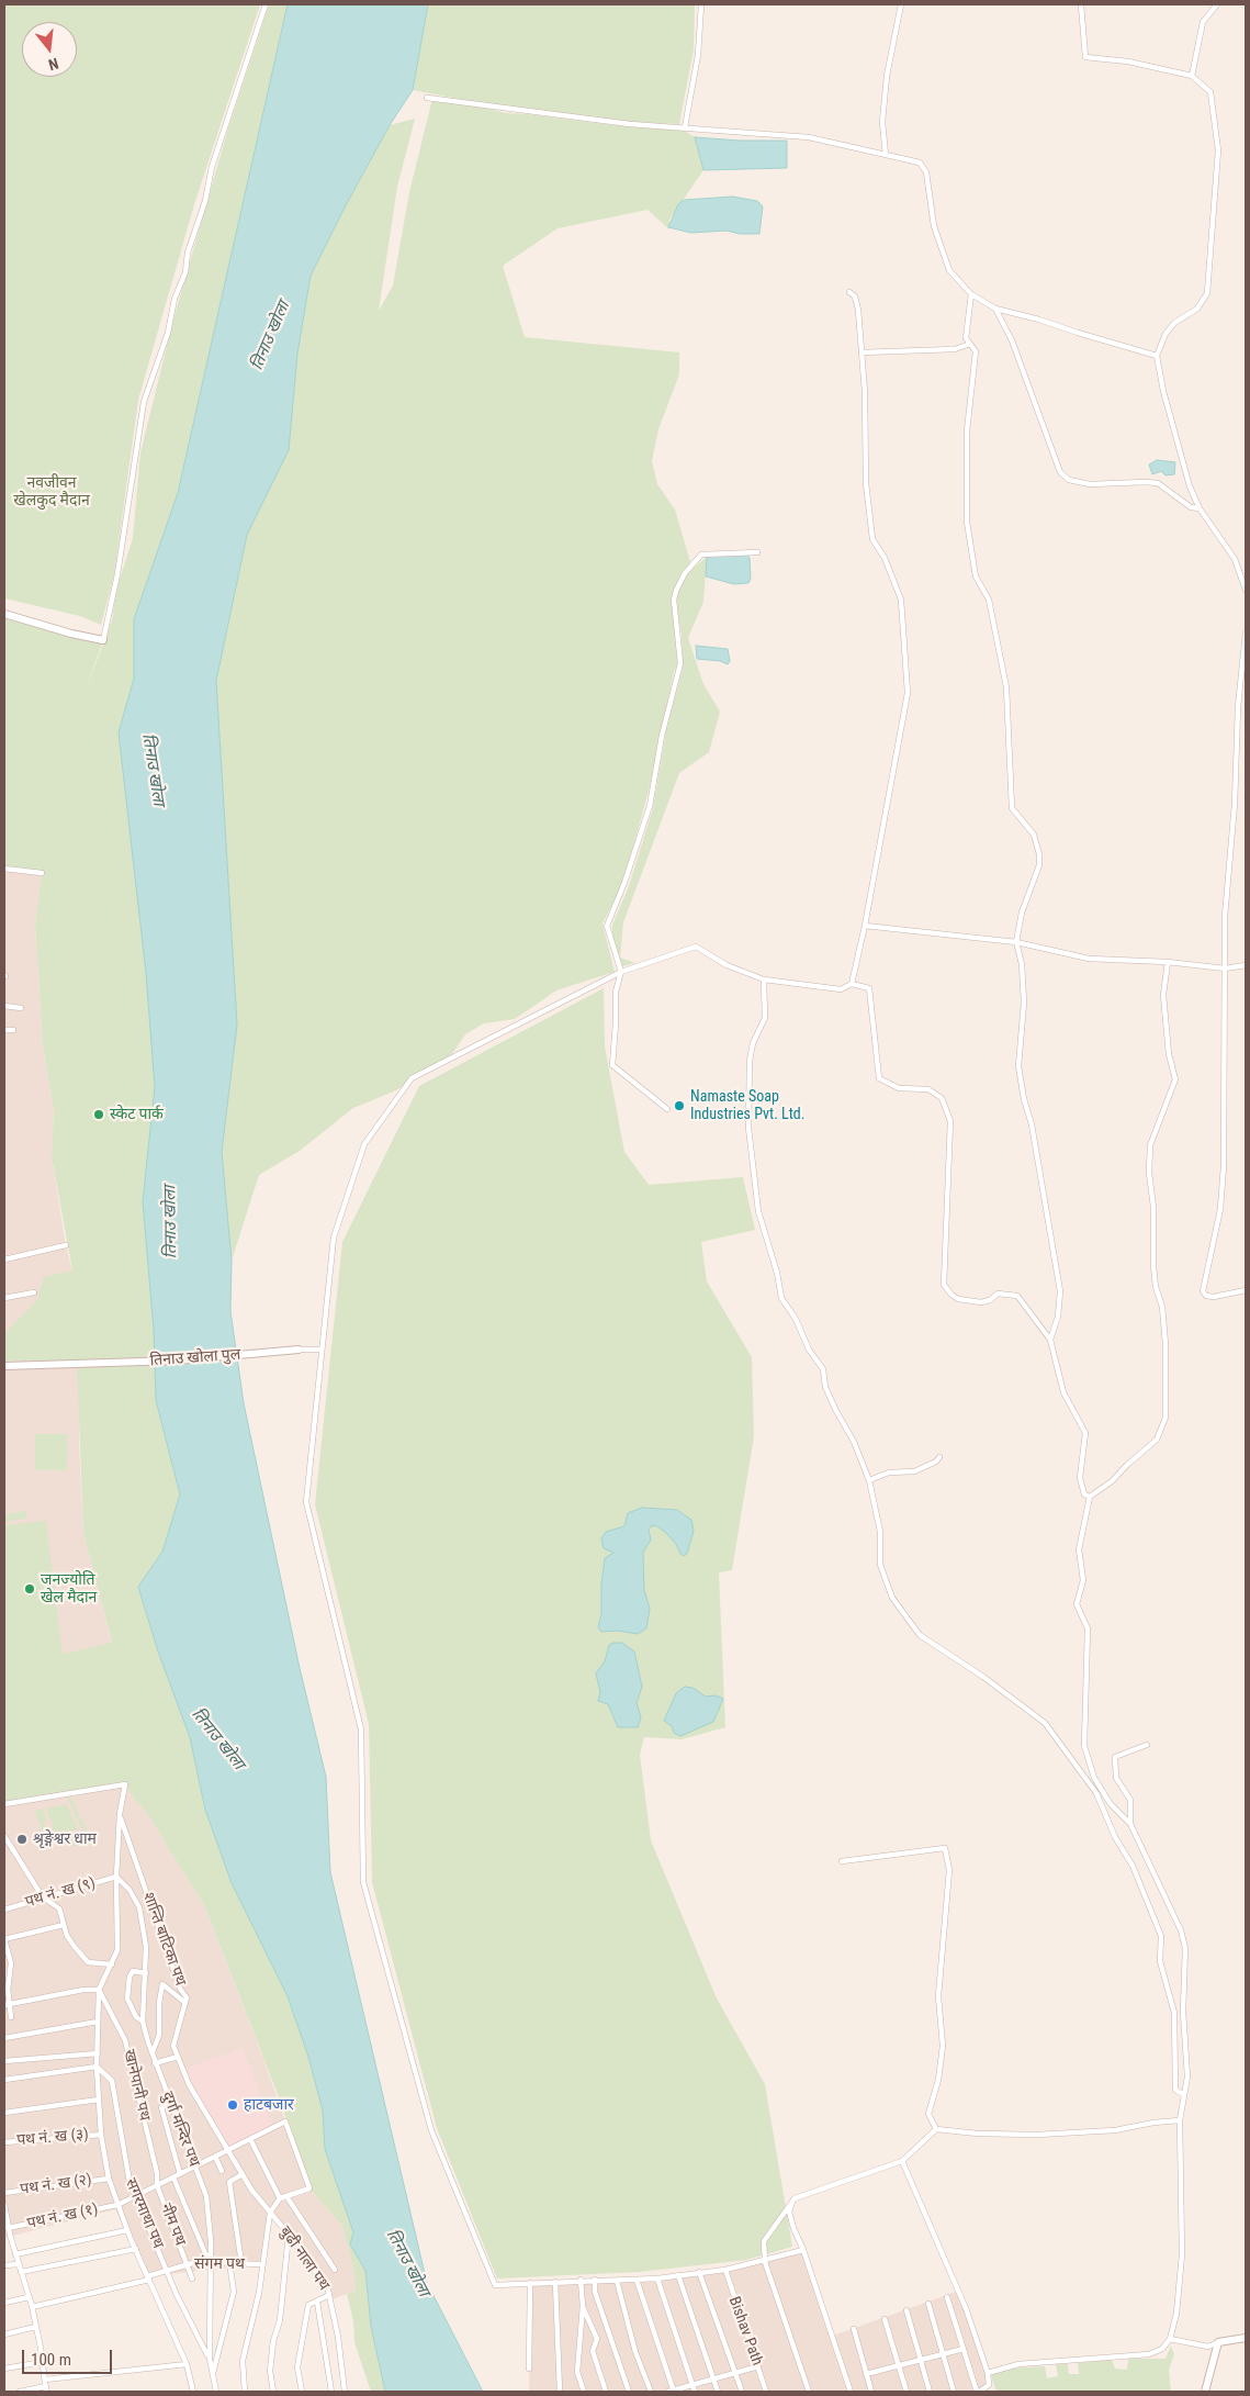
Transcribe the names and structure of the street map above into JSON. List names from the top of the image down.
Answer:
{
  "streets": {
    "street": [
      "तिनाउ खोला पुल",
      "पथ नं. ख (९)",
      "शान्ति बाटिका पथ",
      "खानेपानी पथ",
      "दुर्गा मन्दिर पथ",
      "पथ नं. ख (३)",
      "पथ नं. ख (२)",
      "सगरमाथा पथ",
      "पथ नं. ख (१)",
      "नीम पथ",
      "बुढी नाला पथ",
      "संगम पथ",
      "Bishav Path"
    ]
  },
  "crossings": [
    ["पथ नं. ख (९)", "दुर्गा मन्दिर पथ"],
    ["शान्ति बाटिका पथ", "पथ नं. ख (१)"],
    ["शान्ति बाटिका पथ", "बुढी नाला पथ"],
    ["खानेपानी पथ", "पथ नं. ख (१)"],
    ["खानेपानी पथ", "नीम पथ"],
    ["दुर्गा मन्दिर पथ", "सगरमाथा पथ"],
    ["दुर्गा मन्दिर पथ", "पथ नं. ख (१)"],
    ["दुर्गा मन्दिर पथ", "संगम पथ"],
    ["सगरमाथा पथ", "पथ नं. ख (१)"],
    ["सगरमाथा पथ", "संगम पथ"],
    ["पथ नं. ख (१)", "नीम पथ"],
    ["नीम पथ", "संगम पथ"],
    ["बुढी नाला पथ", "संगम पथ"]
  ],
  "water": ["तिनाउ खोला"],
  "parks": ["नवजीवन खेलकुद मैदान"],
  "places": [
    "Namaste Soap Industries Pvt. Ltd.",
    "स्केट पार्क",
    "जनज्योति खेल मैदान",
    "श्रृङ्गेश्वर धाम",
    "हाटबजार"
  ],
  "scale_bar": "100 m",
  "north": "bottom"
}
